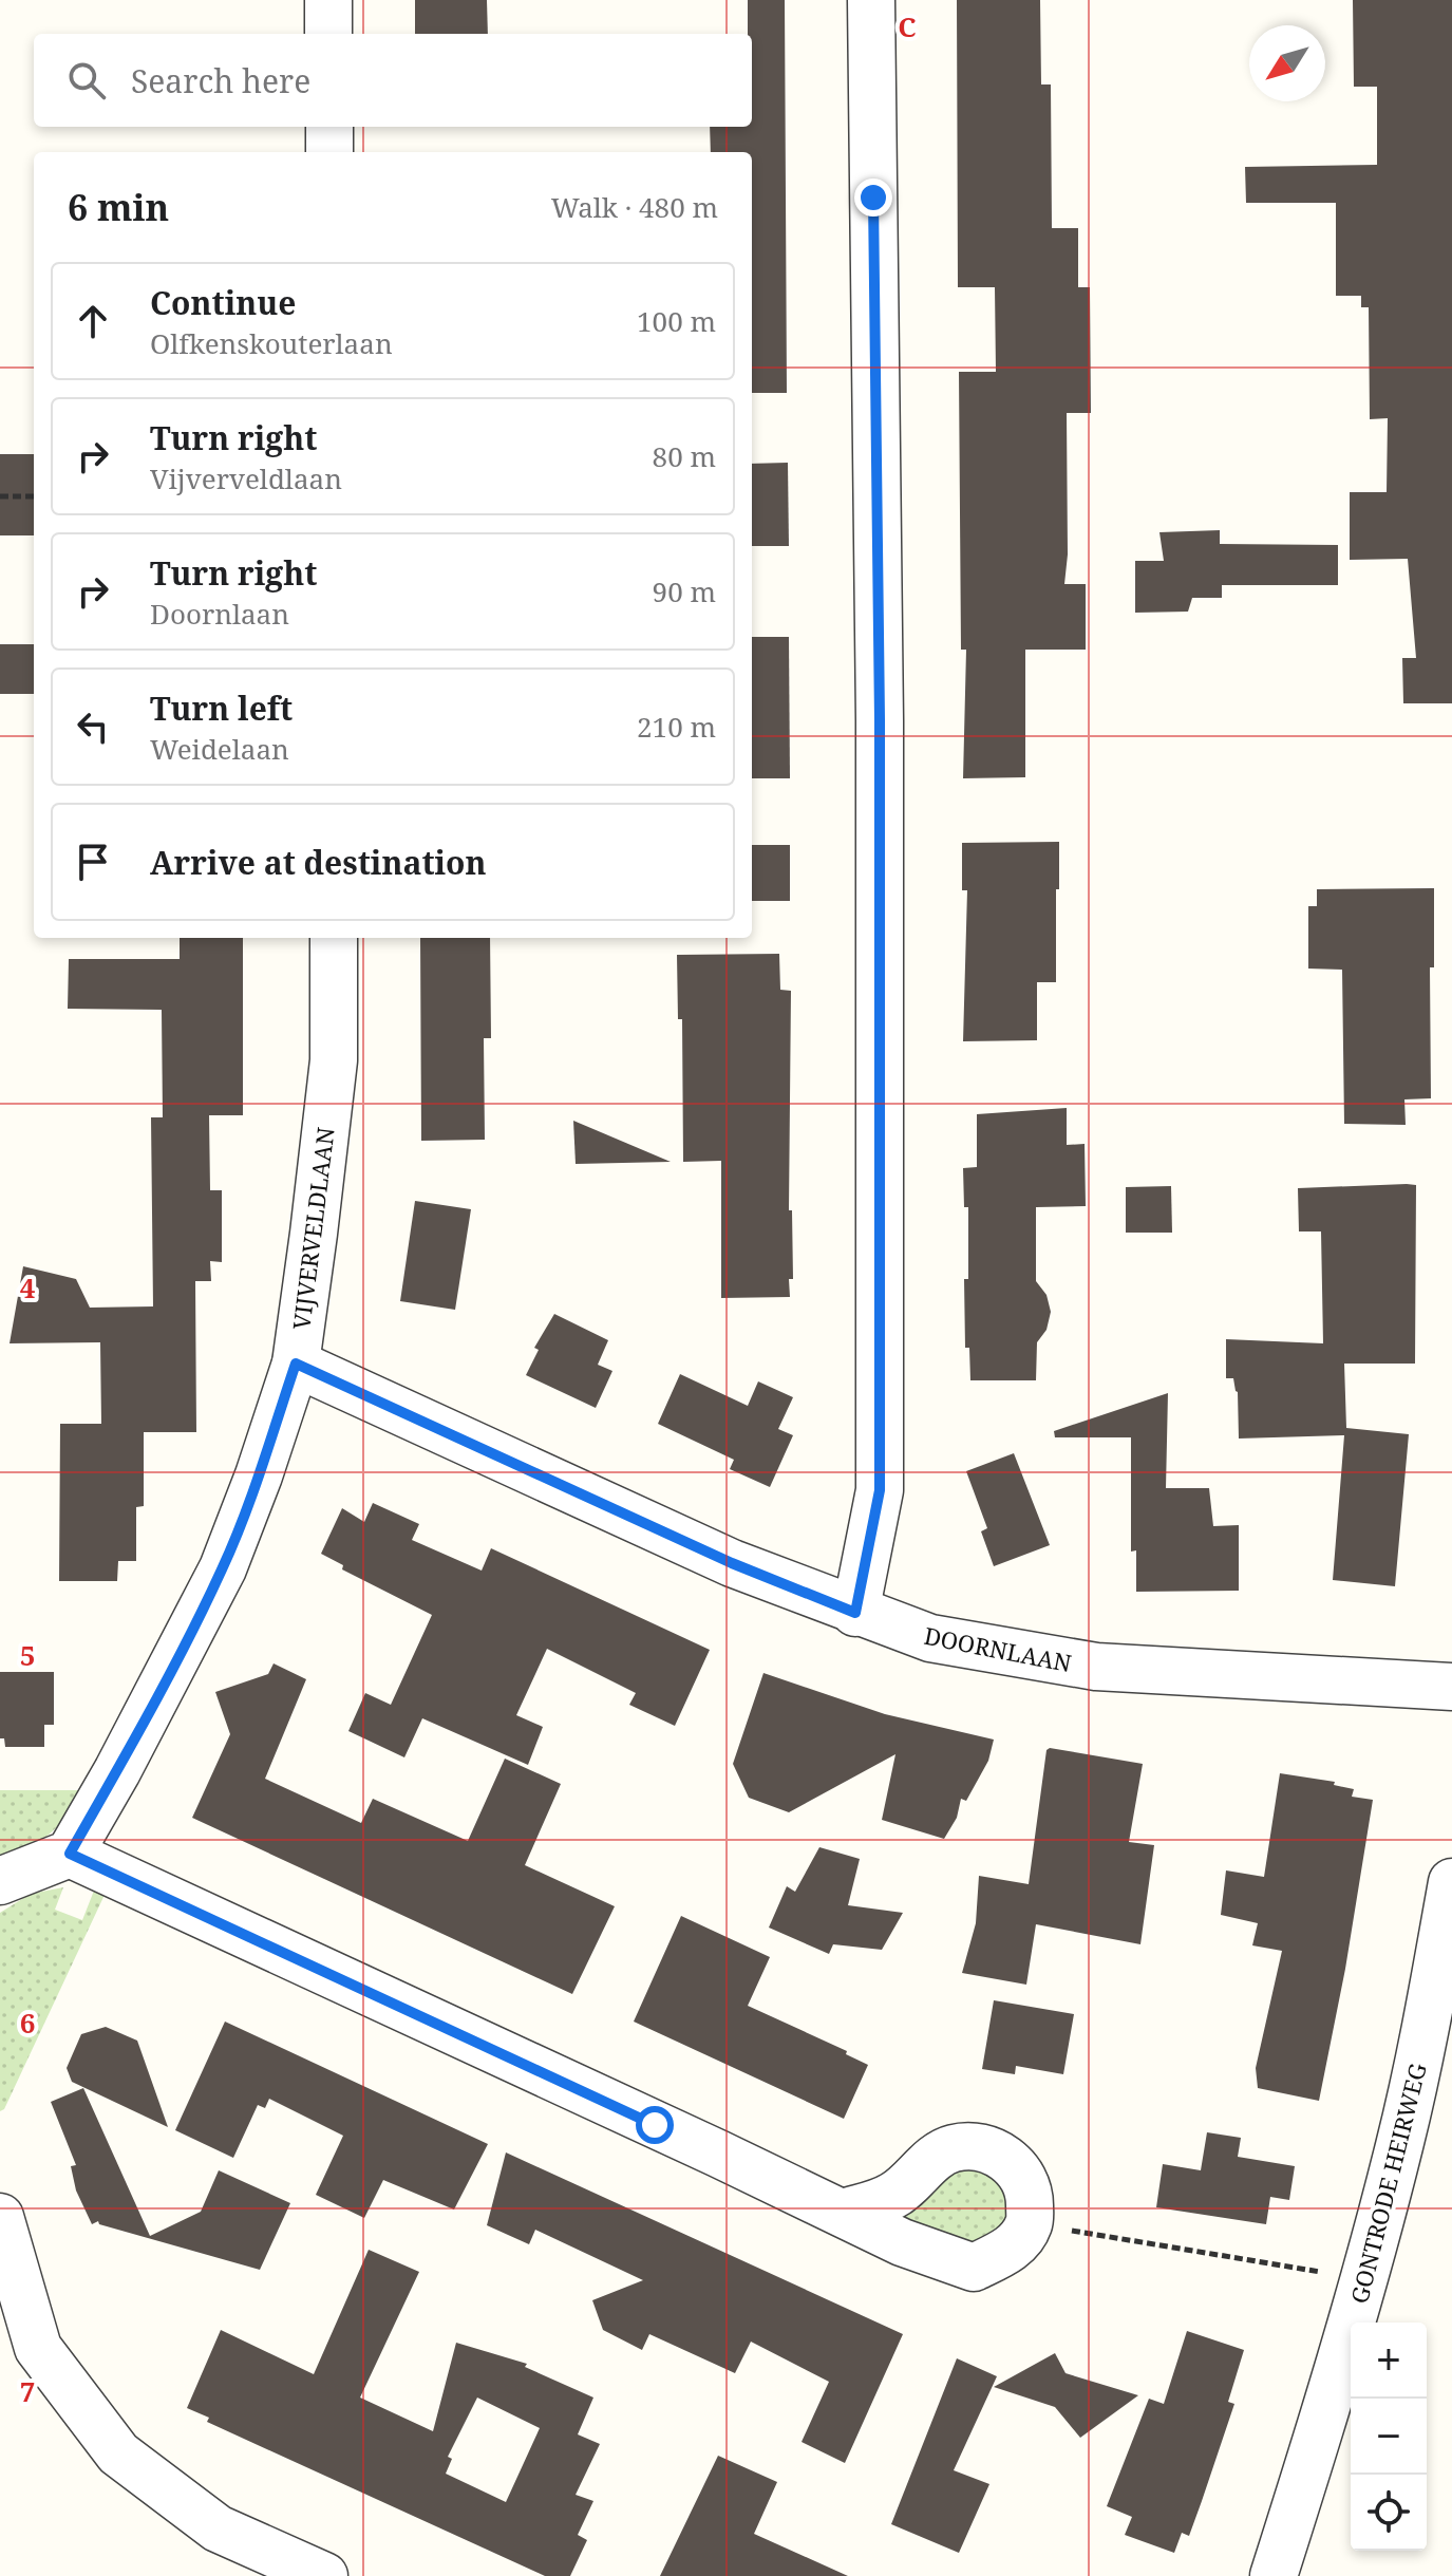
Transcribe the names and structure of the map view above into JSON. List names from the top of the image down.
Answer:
{
  "streets": {
    "street": ["VIJVERVELDLAAN", "DOORNLAAN", "GONTRODE HEIRWEG"]
  },
  "crossings": [
    ["VIJVERVELDLAAN", "DOORNLAAN"]
  ],
  "north": "bottom left",
  "page": {
    "search": "Search here",
    "heading": ["6 min", "Walk · 480 m"],
    "list": [
      ["Continue", "Olfkenskouterlaan", "100 m"],
      ["Turn right", "Vijverveldlaan", "80 m"],
      ["Turn right", "Doornlaan", "90 m"],
      ["Turn left", "Weidelaan", "210 m"],
      "Arrive at destination"
    ],
    "map_buttons": ["+", "−"]
  },
  "grid": {
    "columns": ["C"],
    "rows": [
      "4",
      "5",
      "6",
      "7"
    ]
  }
}
